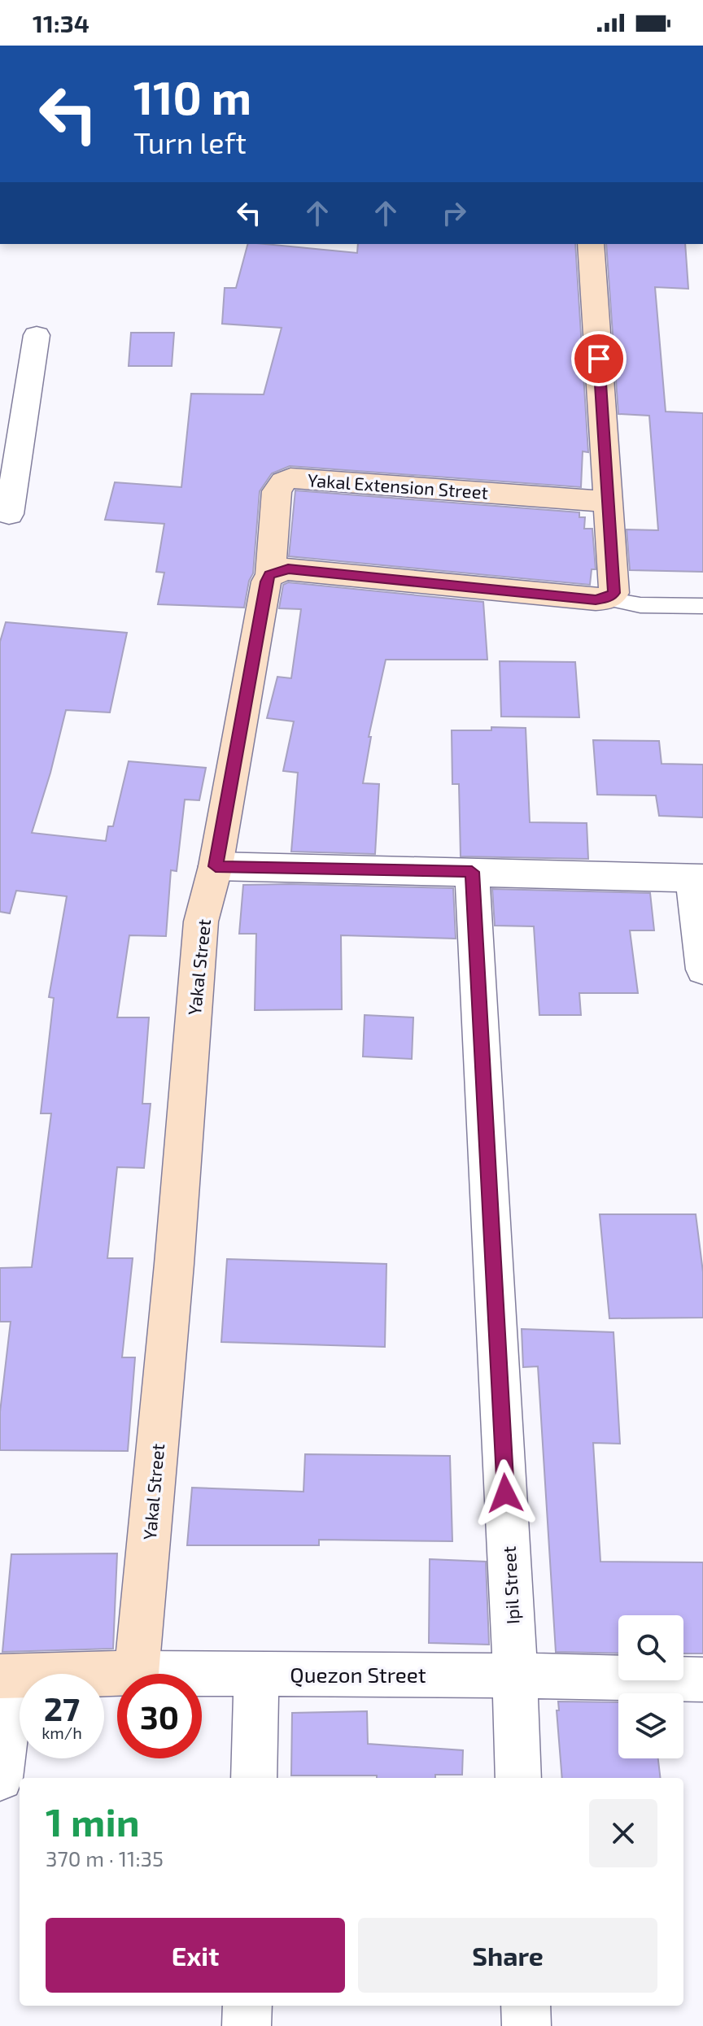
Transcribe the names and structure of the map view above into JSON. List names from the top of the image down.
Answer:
{
  "streets": {
    "street": [
      "Yakal Extension Street",
      "Yakal Street",
      "Ipil Street",
      "Quezon Street"
    ]
  },
  "crossings": [
    ["Yakal Extension Street", "Yakal Street"],
    ["Yakal Street", "Quezon Street"],
    ["Ipil Street", "Quezon Street"]
  ],
  "page": {
    "status": "11:34",
    "turn": ["110 m", "Turn left"],
    "speed": "27 km/h",
    "limit": "30",
    "heading": ["1 min", "370 m · 11:35"],
    "buttons": ["Exit", "Share"]
  }
}
